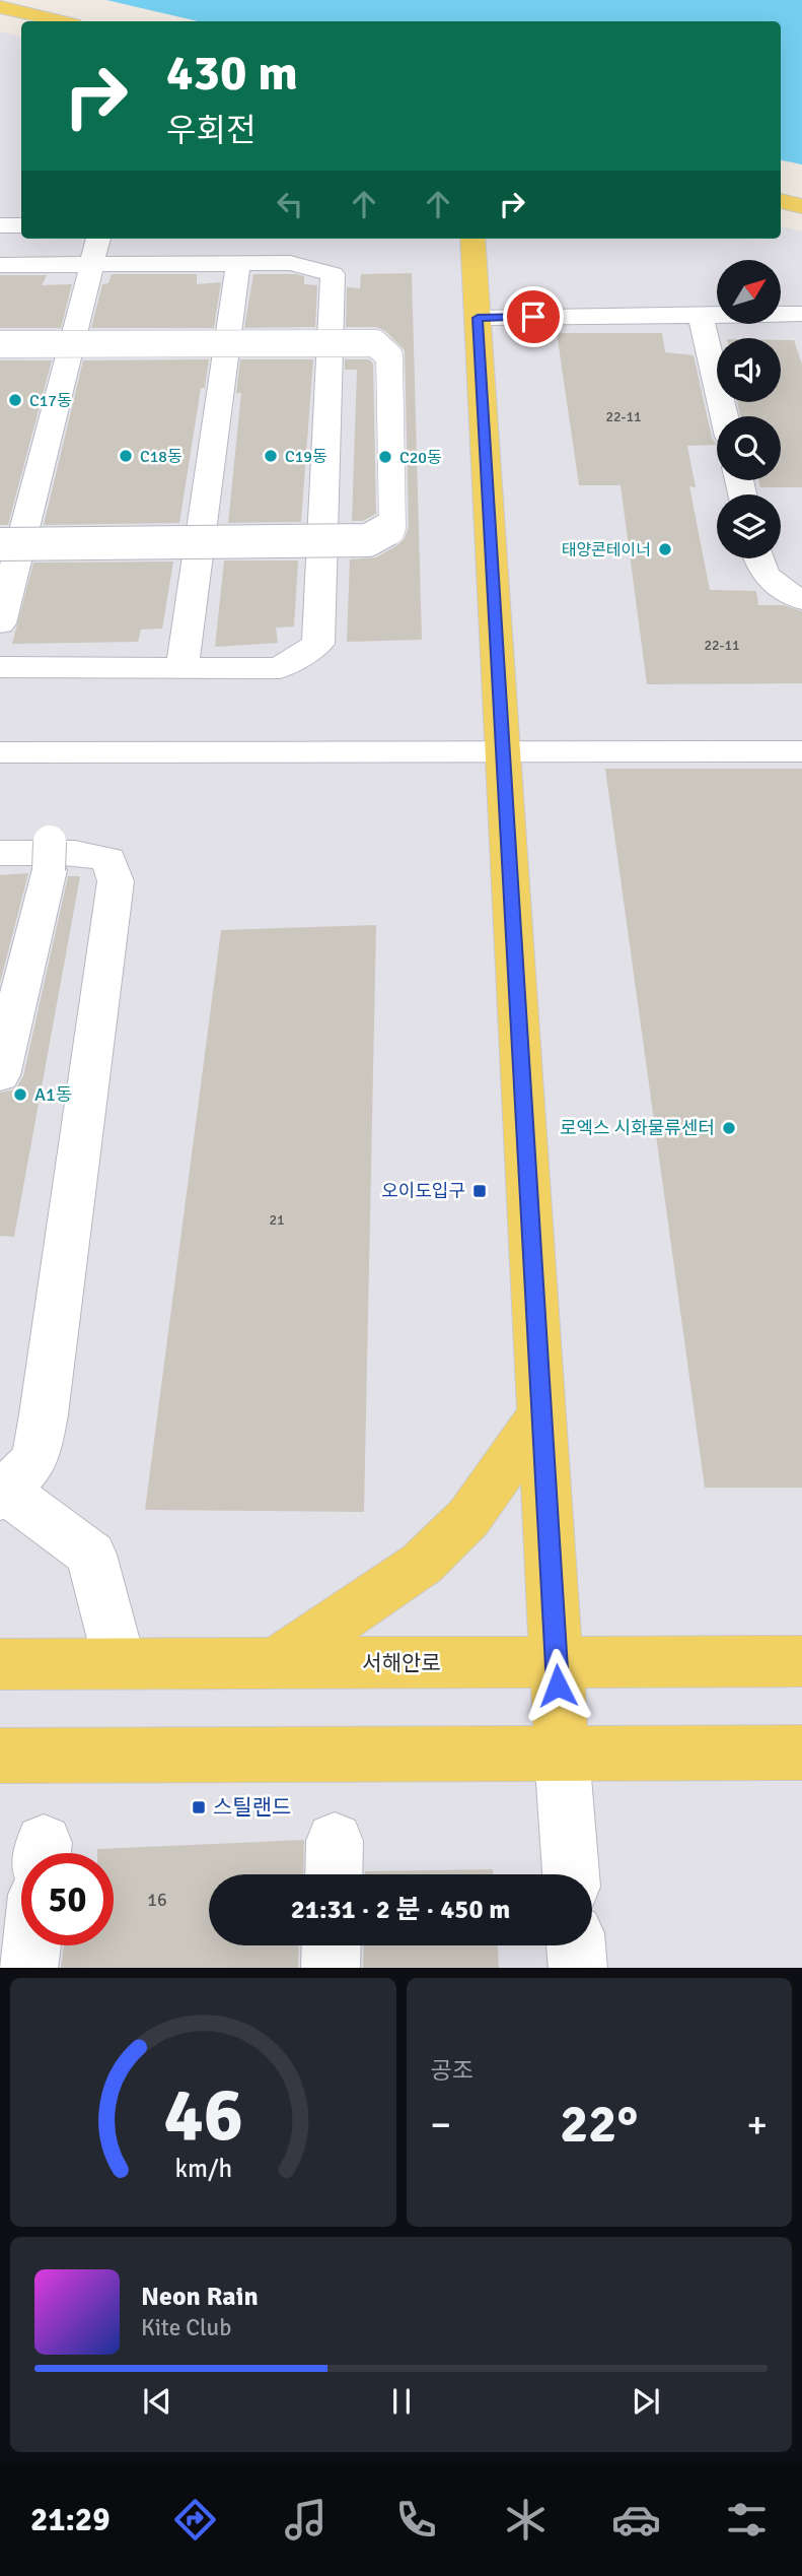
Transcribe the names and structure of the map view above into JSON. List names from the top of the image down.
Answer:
{
  "streets": {
    "main road": ["서해안로"]
  },
  "places": {
    "other": [
      "C17동",
      "C18동",
      "C19동",
      "C20동",
      "태양콘테이너",
      "A1동",
      "로엑스 시화물류센터"
    ],
    "transit": ["오이도입구", "스틸랜드"]
  },
  "house_numbers": [
    "22-11",
    "22-11",
    "21",
    "16"
  ],
  "north": "top right",
  "page": {
    "turn": ["430 m", "우회전"],
    "limit": "50",
    "trip": "21:31 · 2 분 · 450 m",
    "tile": "공조",
    "heat": ["−", "22°", "+"],
    "song": ["Neon Rain", "Kite Club"],
    "tabs": "21:29",
    "gauge": ["46", "km/h"]
  }
}
